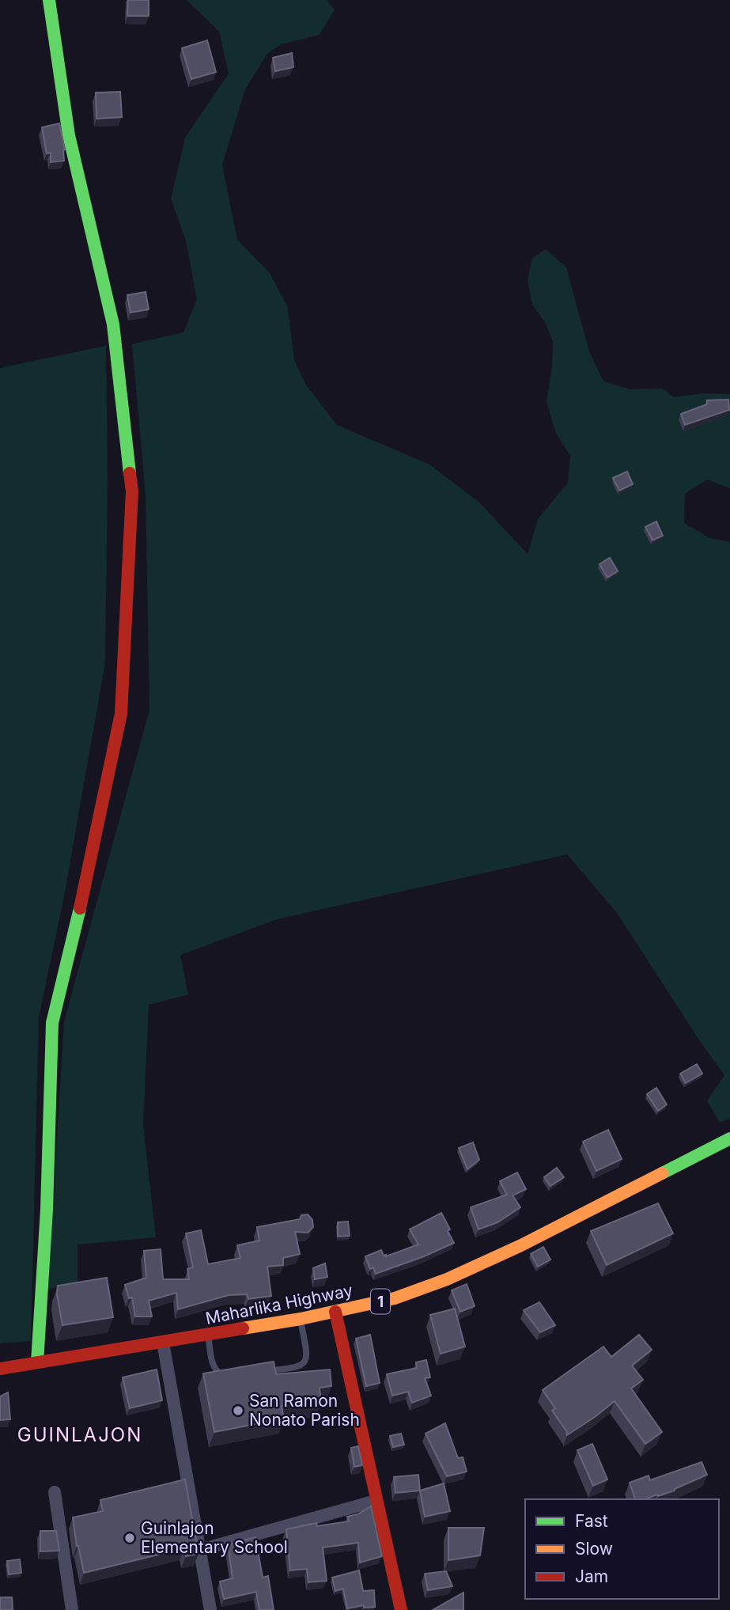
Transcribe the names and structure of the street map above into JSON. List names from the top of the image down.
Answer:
{
  "streets": {
    "main road": ["1", "Maharlika Highway"]
  },
  "districts": ["GUINLAJON"],
  "places": ["San Ramon Nonato Parish", "Guinlajon Elementary School"],
  "legend": ["Fast", "Slow", "Jam"]
}
